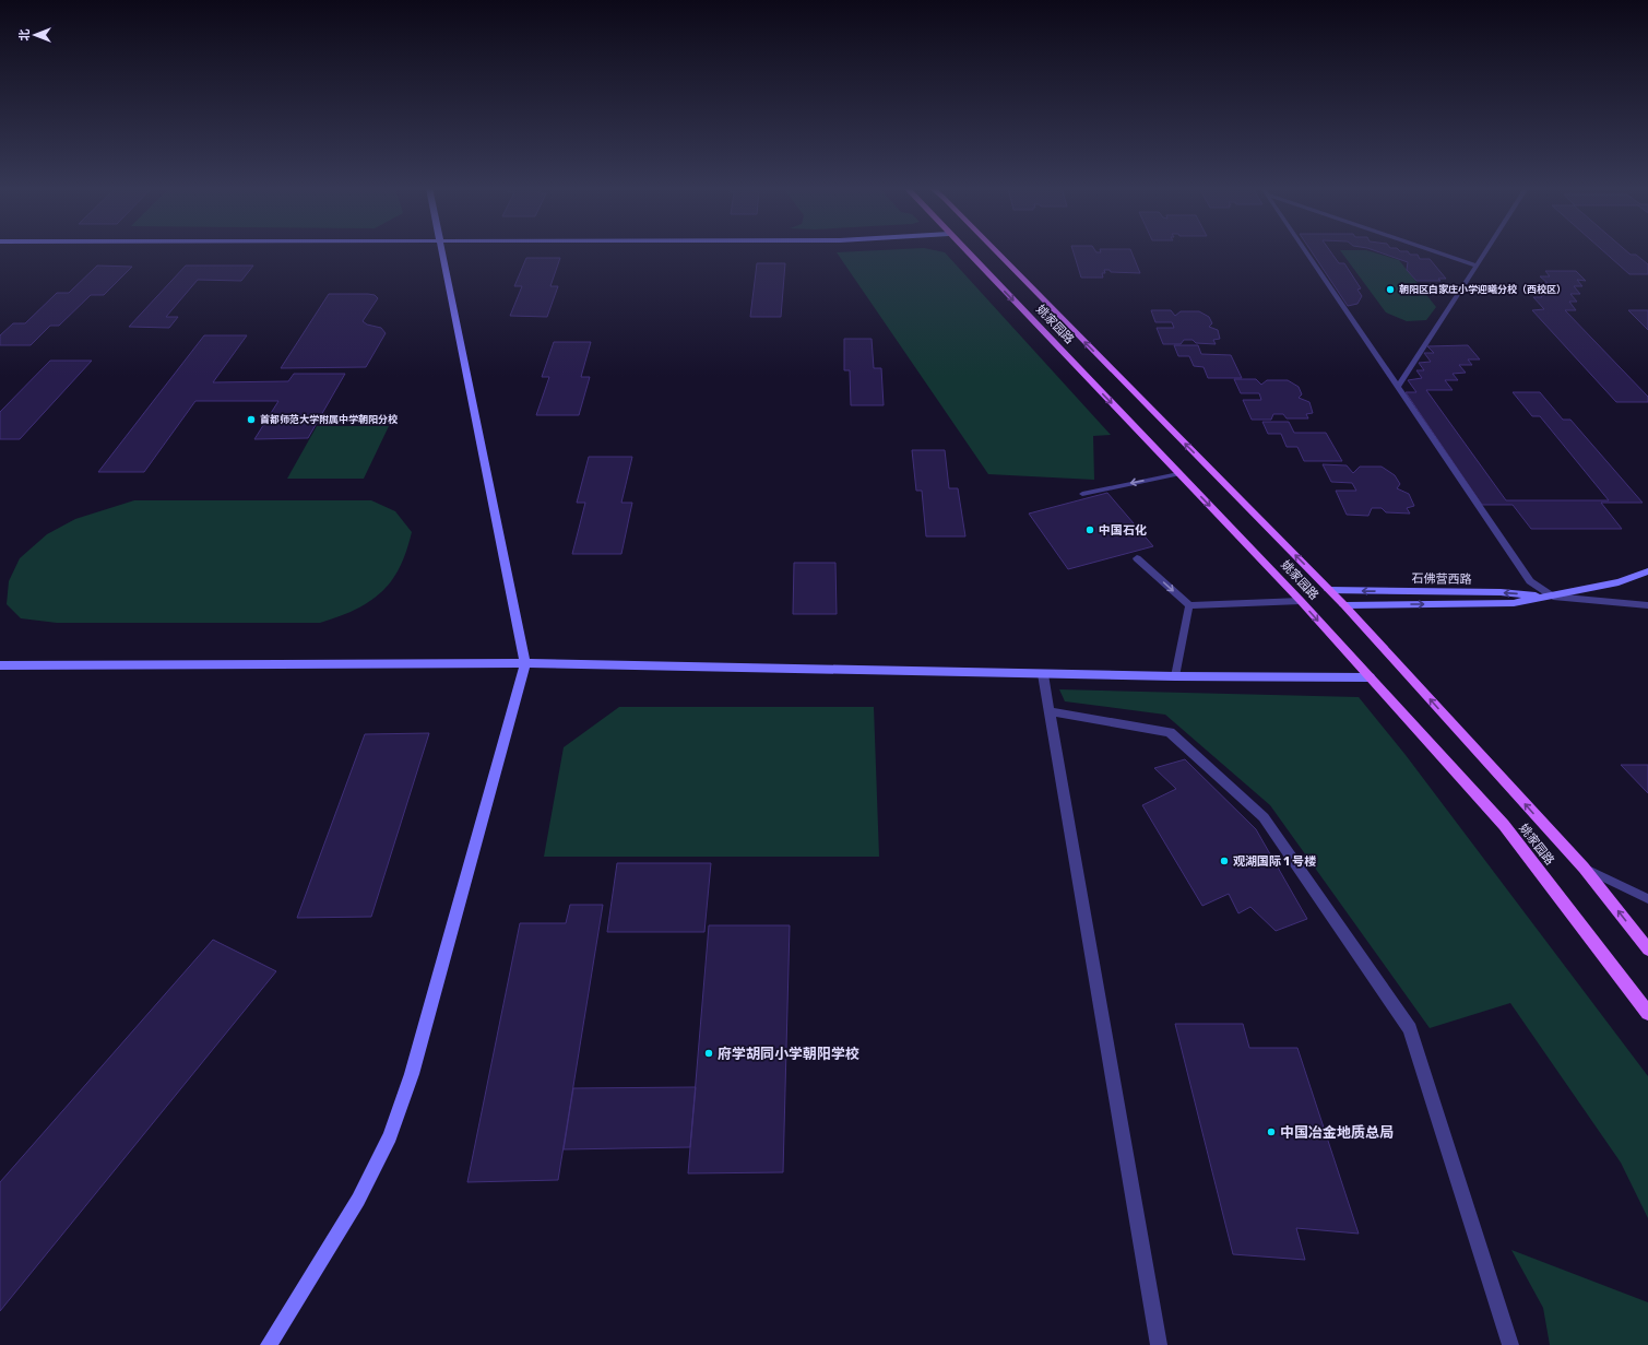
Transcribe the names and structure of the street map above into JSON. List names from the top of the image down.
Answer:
{
  "streets": {
    "main road": ["姚家园路"],
    "street": ["石佛营西路"]
  },
  "crossings": [
    ["姚家园路", "石佛营西路"]
  ],
  "places": [
    "朝阳区白家庄小学迎曦分校（西校区）",
    "首都师范大学附属中学朝阳分校",
    "中国石化",
    "观湖国际 1 号楼",
    "府学胡同小学朝阳学校",
    "中国冶金地质总局"
  ],
  "north": "left"
}
